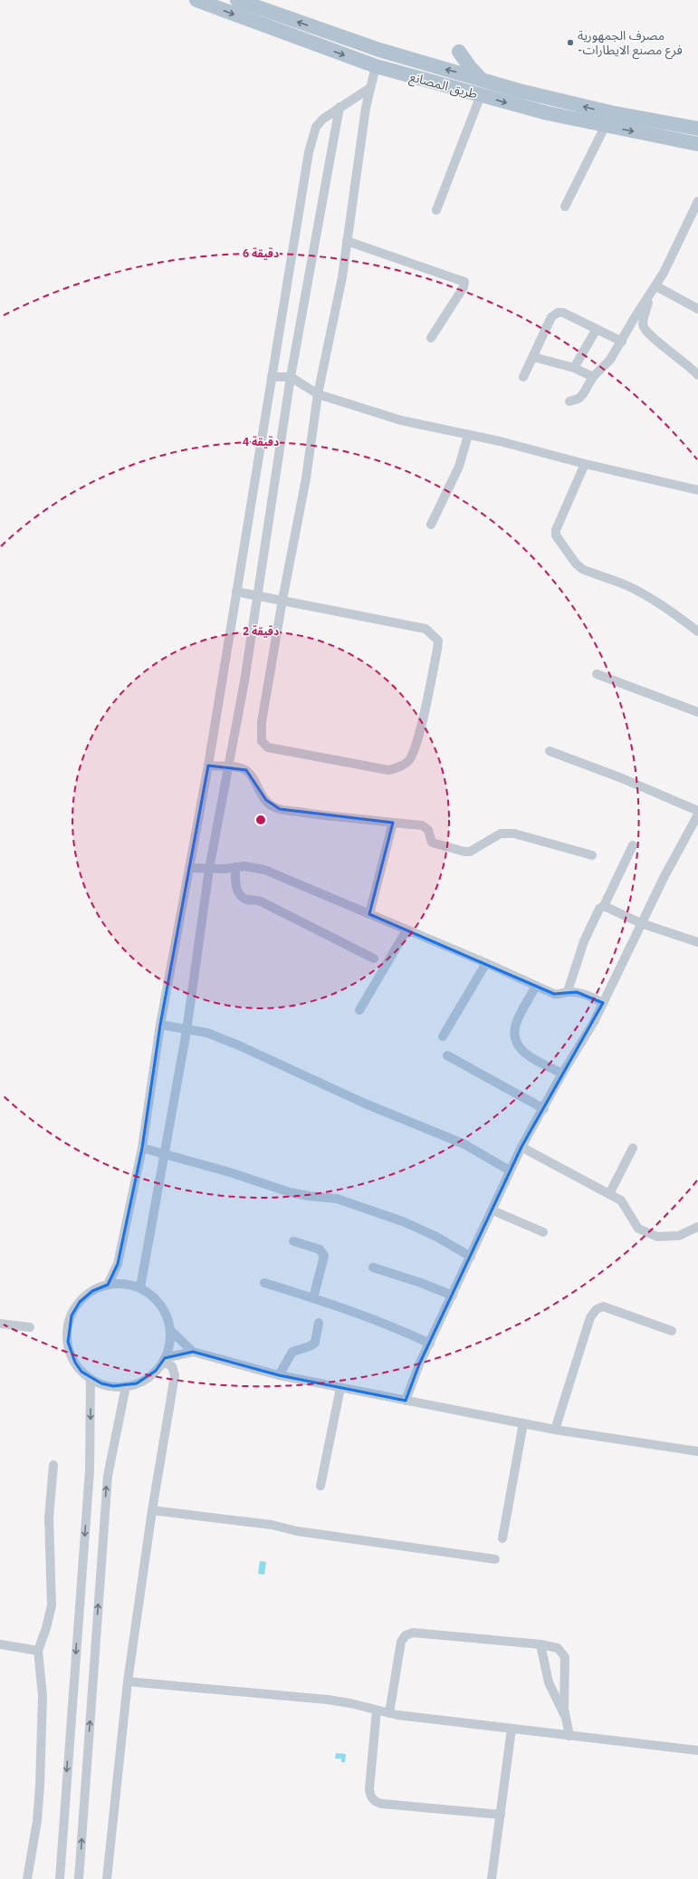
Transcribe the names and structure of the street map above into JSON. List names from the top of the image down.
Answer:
{
  "streets": {
    "main road": ["طريق المصانع"]
  },
  "places": ["مصرف الجمهورية -فرع مصنع الايطارات"],
  "rings": ["6 دقيقة", "4 دقيقة", "2 دقيقة"]
}
